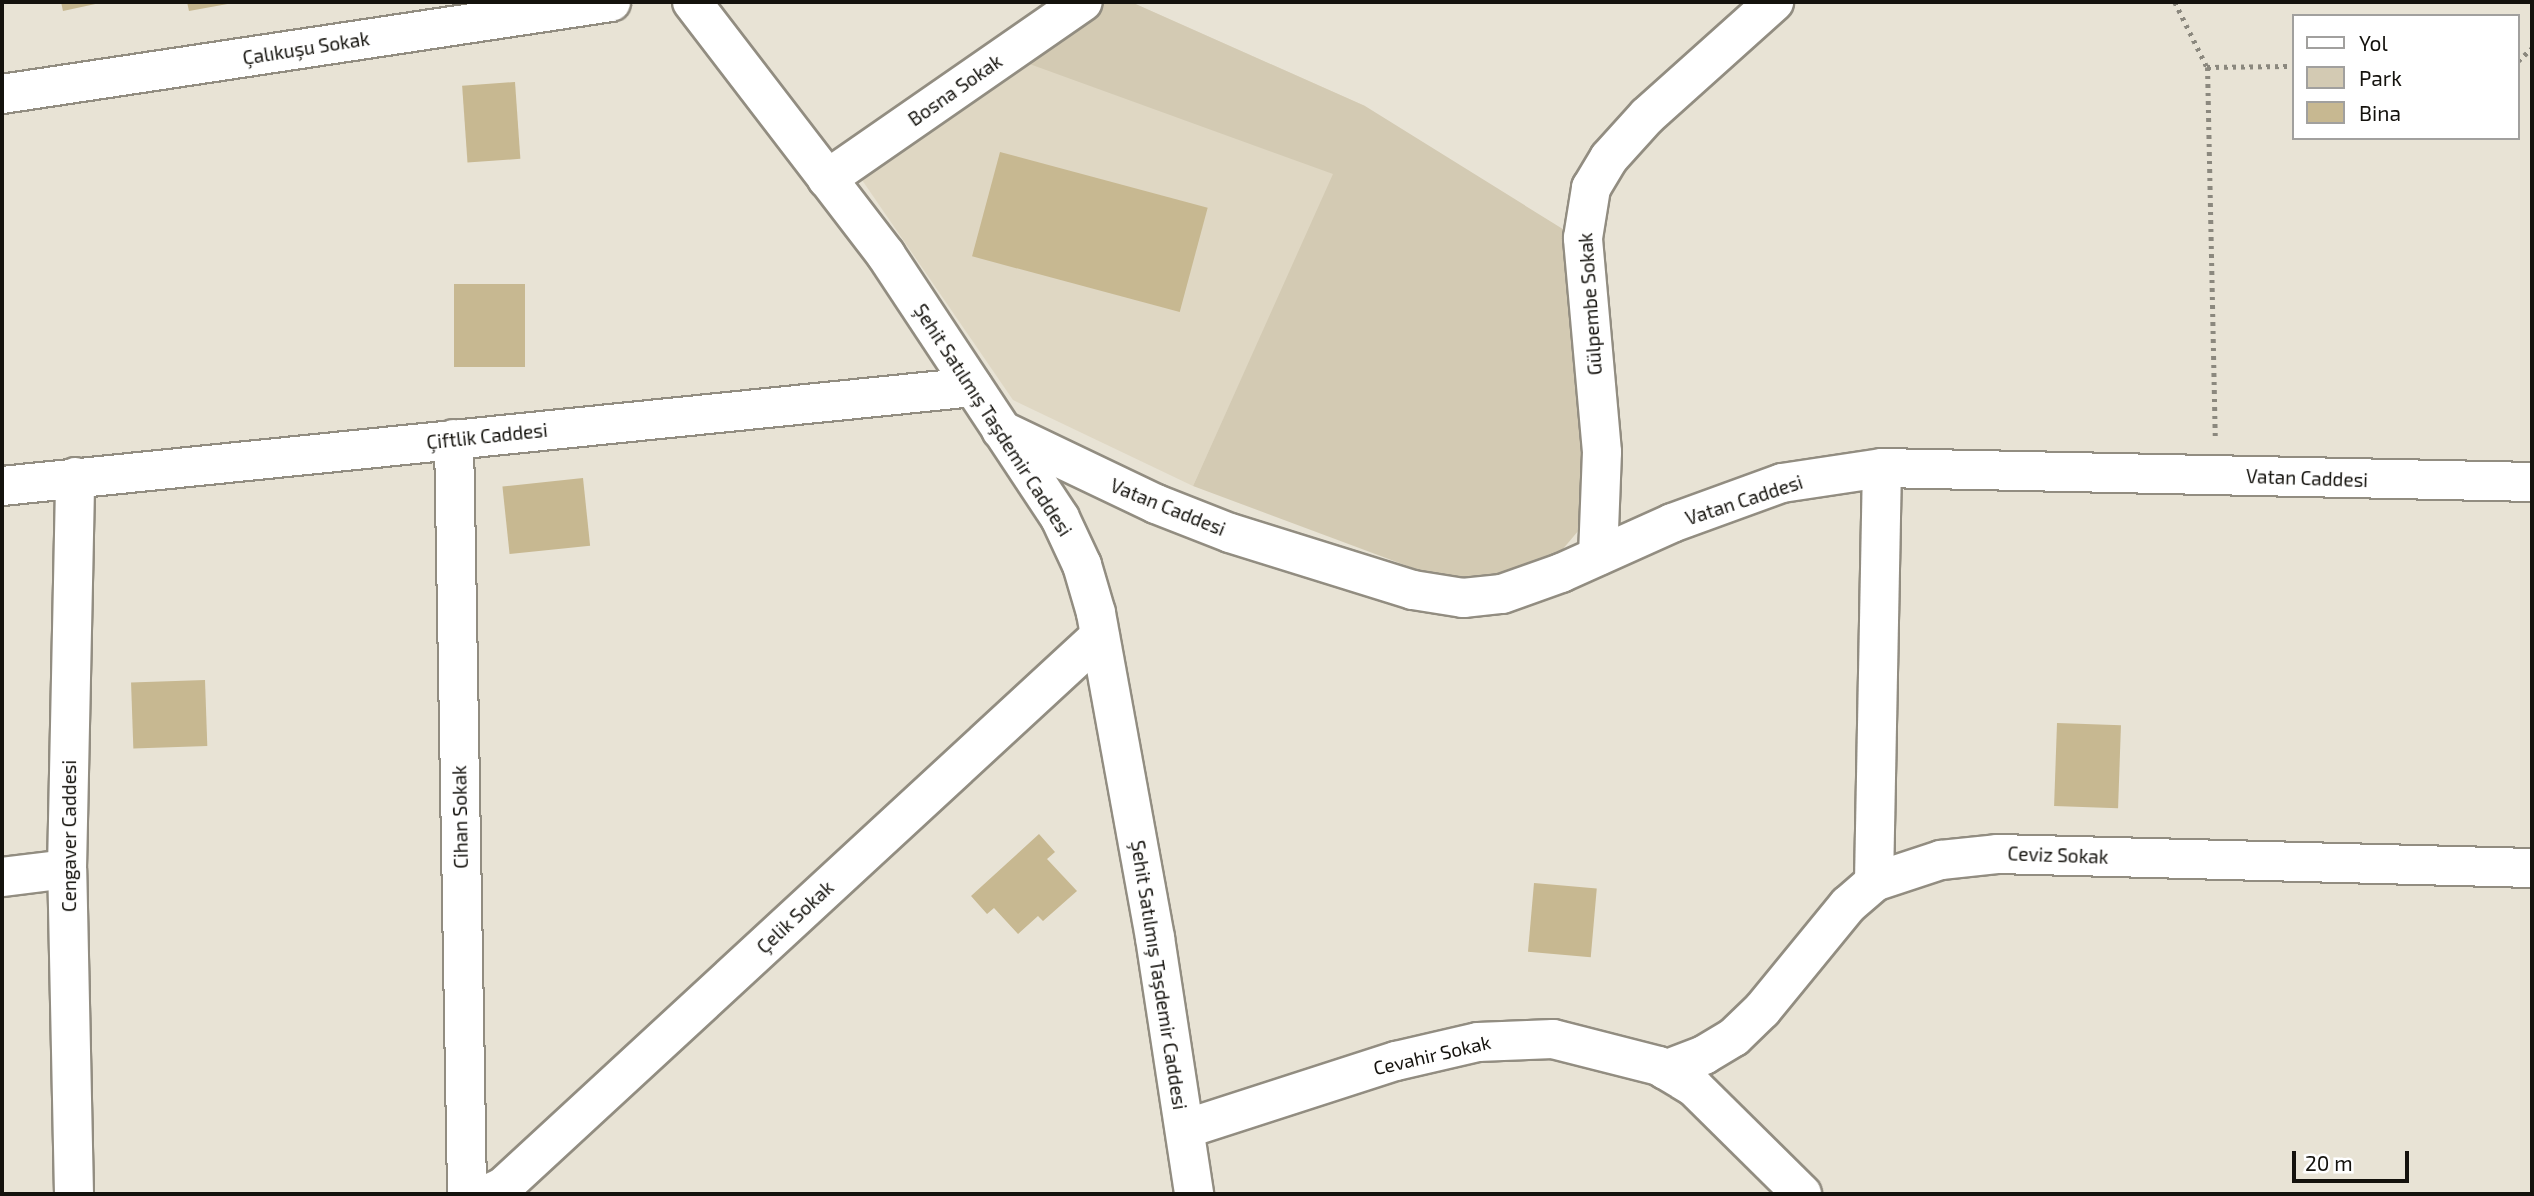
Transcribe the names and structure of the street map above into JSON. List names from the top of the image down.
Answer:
{
  "streets": {
    "street": [
      "Çalıkuşu Sokak",
      "Bosna Sokak",
      "Gülpembe Sokak",
      "Şehit Satılmış Taşdemir Caddesi",
      "Çiftlik Caddesi",
      "Vatan Caddesi",
      "Cihan Sokak",
      "Cengaver Caddesi",
      "Ceviz Sokak",
      "Çelik Sokak",
      "Cevahir Sokak"
    ]
  },
  "crossings": [
    ["Bosna Sokak", "Şehit Satılmış Taşdemir Caddesi"],
    ["Gülpembe Sokak", "Vatan Caddesi"],
    ["Şehit Satılmış Taşdemir Caddesi", "Çiftlik Caddesi"],
    ["Şehit Satılmış Taşdemir Caddesi", "Vatan Caddesi"],
    ["Şehit Satılmış Taşdemir Caddesi", "Çelik Sokak"],
    ["Şehit Satılmış Taşdemir Caddesi", "Cevahir Sokak"],
    ["Çiftlik Caddesi", "Cihan Sokak"],
    ["Çiftlik Caddesi", "Cengaver Caddesi"],
    ["Ceviz Sokak", "Cevahir Sokak"]
  ],
  "legend": ["Yol", "Park", "Bina"],
  "scale_bar": "20 m"
}
